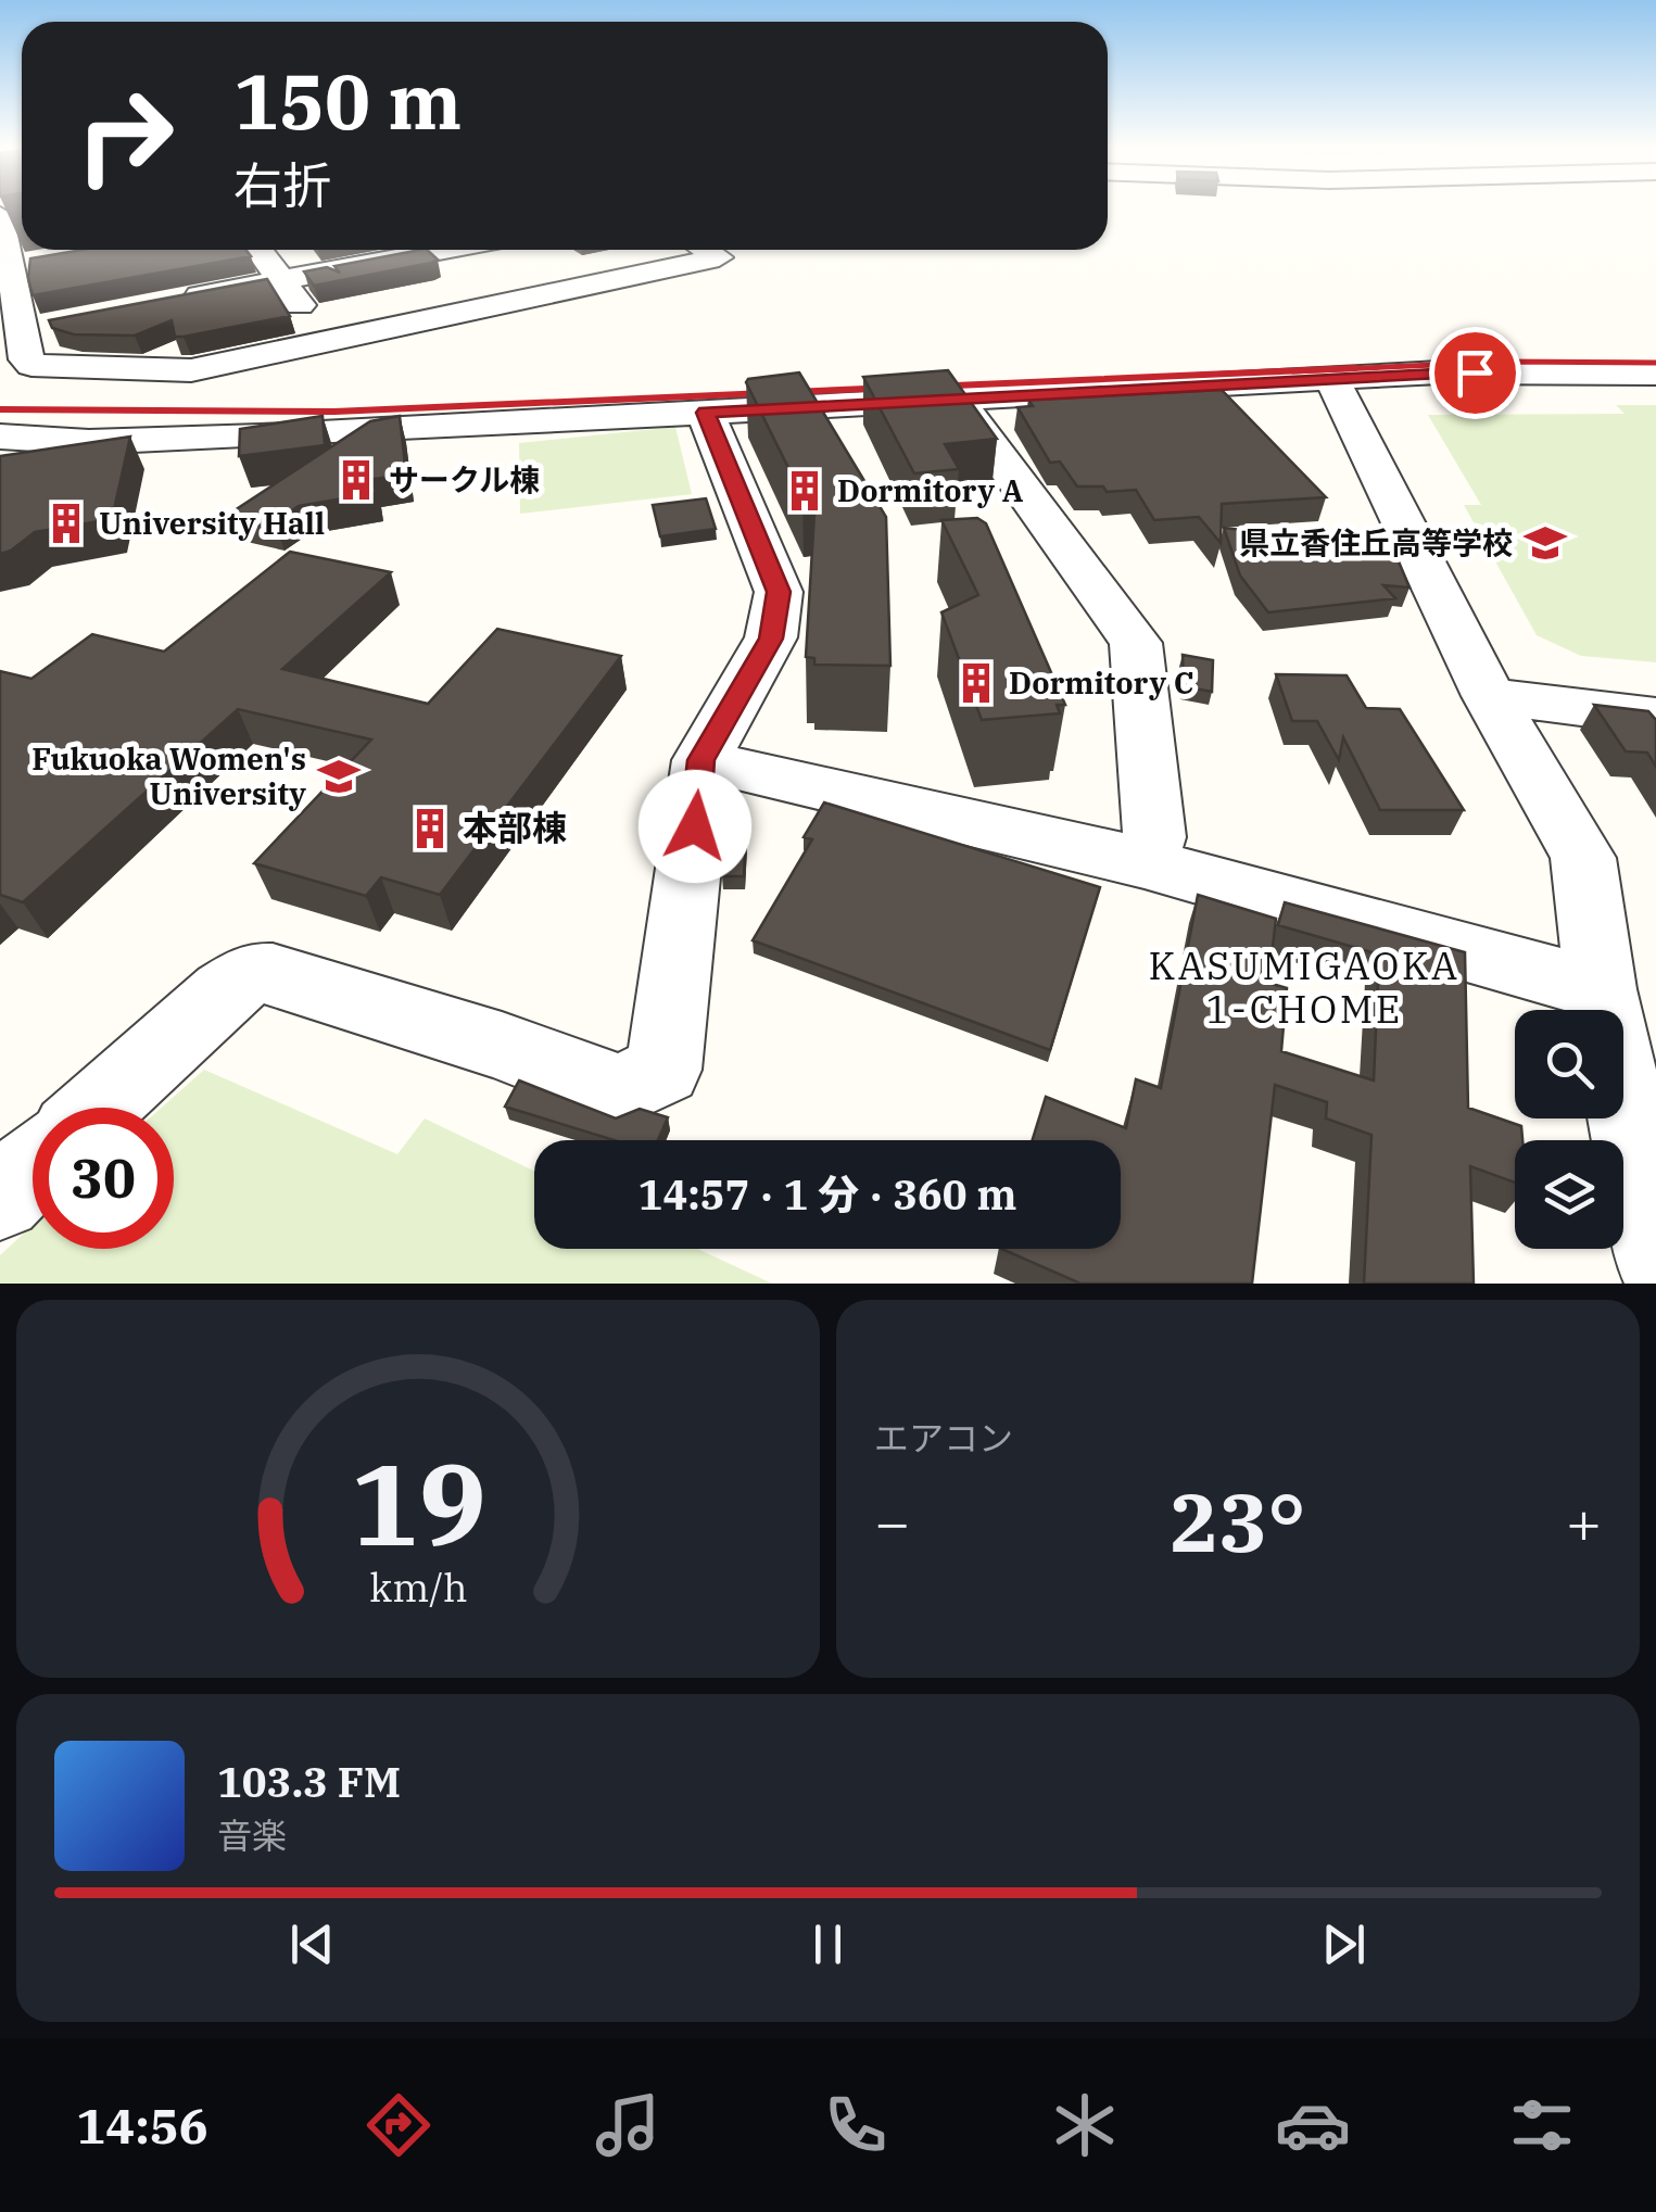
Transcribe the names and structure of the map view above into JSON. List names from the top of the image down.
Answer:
{
  "districts": ["KASUMIGAOKA 1-CHOME"],
  "places": {
    "building": [
      "サークル棟",
      "Dormitory A",
      "University Hall",
      "Dormitory C",
      "本部棟"
    ],
    "school or university": ["県立香住丘高等学校", "Fukuoka Women's University"]
  },
  "page": {
    "turn": ["150 m", "右折"],
    "limit": "30",
    "trip": "14:57 · 1 分 · 360 m",
    "tile": "エアコン",
    "heat": ["−", "23°", "+"],
    "song": ["103.3 FM", "音楽"],
    "tabs": "14:56",
    "gauge": ["19", "km/h"]
  }
}
